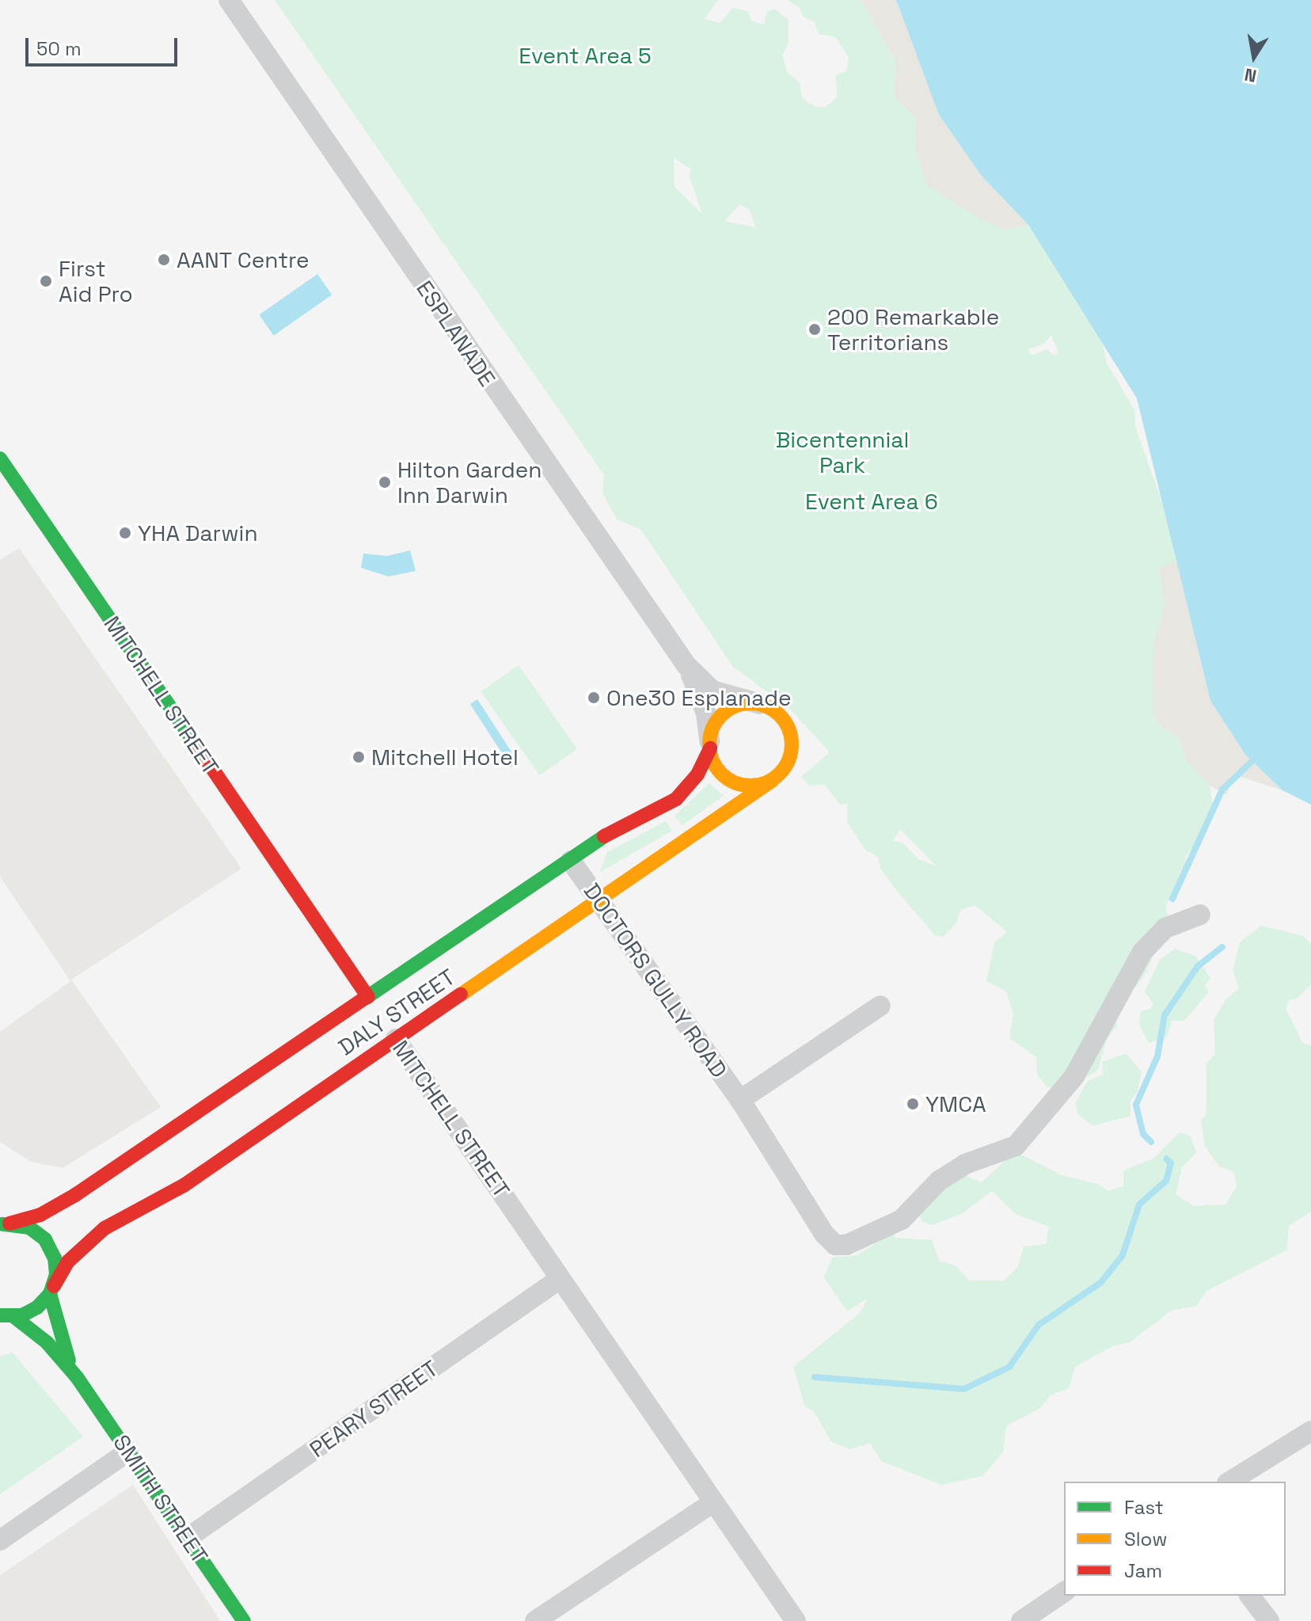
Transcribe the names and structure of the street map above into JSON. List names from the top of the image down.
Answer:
{
  "streets": {
    "main road": ["MITCHELL STREET", "DALY STREET", "SMITH STREET"],
    "street": ["ESPLANADE", "DOCTORS GULLY ROAD", "PEARY STREET"]
  },
  "crossings": [
    ["ESPLANADE", "DALY STREET"],
    ["MITCHELL STREET", "DALY STREET"],
    ["MITCHELL STREET", "PEARY STREET"],
    ["DOCTORS GULLY ROAD", "DALY STREET"],
    ["DALY STREET", "SMITH STREET"],
    ["PEARY STREET", "SMITH STREET"]
  ],
  "parks": ["Event Area 5", "Bicentennial Park", "Event Area 6"],
  "places": [
    "AANT Centre",
    "First Aid Pro",
    "200 Remarkable Territorians",
    "Hilton Garden Inn Darwin",
    "YHA Darwin",
    "One30 Esplanade",
    "Mitchell Hotel",
    "YMCA"
  ],
  "legend": ["Fast", "Slow", "Jam"],
  "scale_bar": "50 m",
  "north": "bottom"
}
